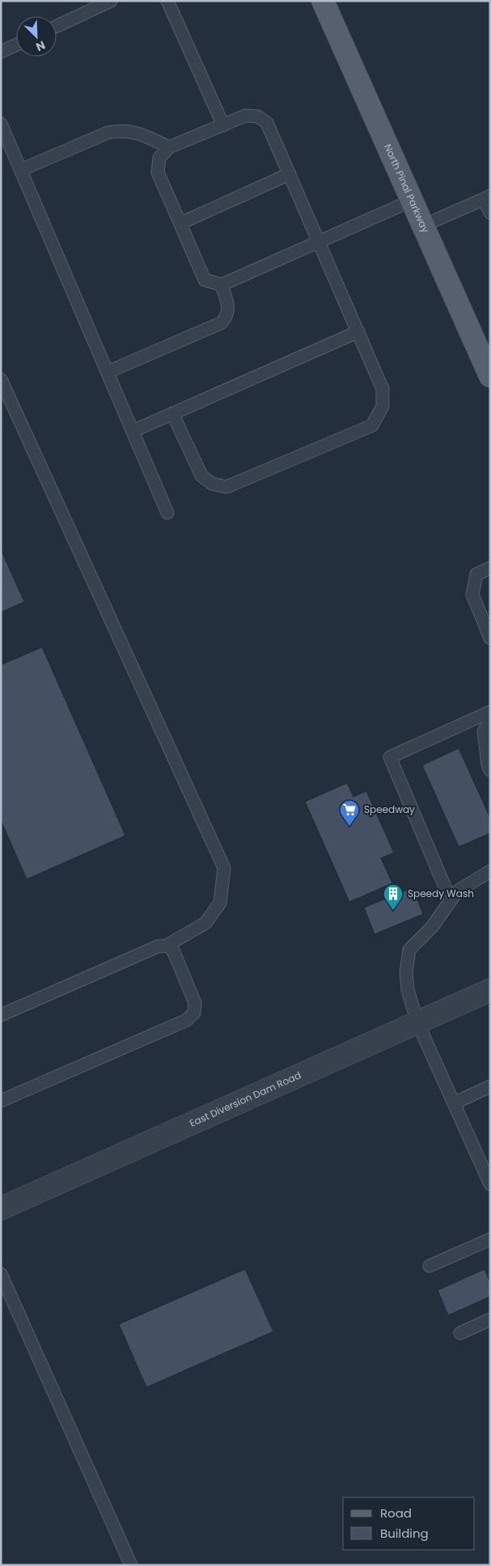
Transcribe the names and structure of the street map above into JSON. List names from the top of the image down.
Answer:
{
  "streets": {
    "main road": ["North Pinal Parkway"],
    "street": ["East Diversion Dam Road"]
  },
  "places": {
    "supermarket": ["Speedway"],
    "building": ["Speedy Wash"]
  },
  "legend": ["Road", "Building"],
  "north": "bottom right"
}
